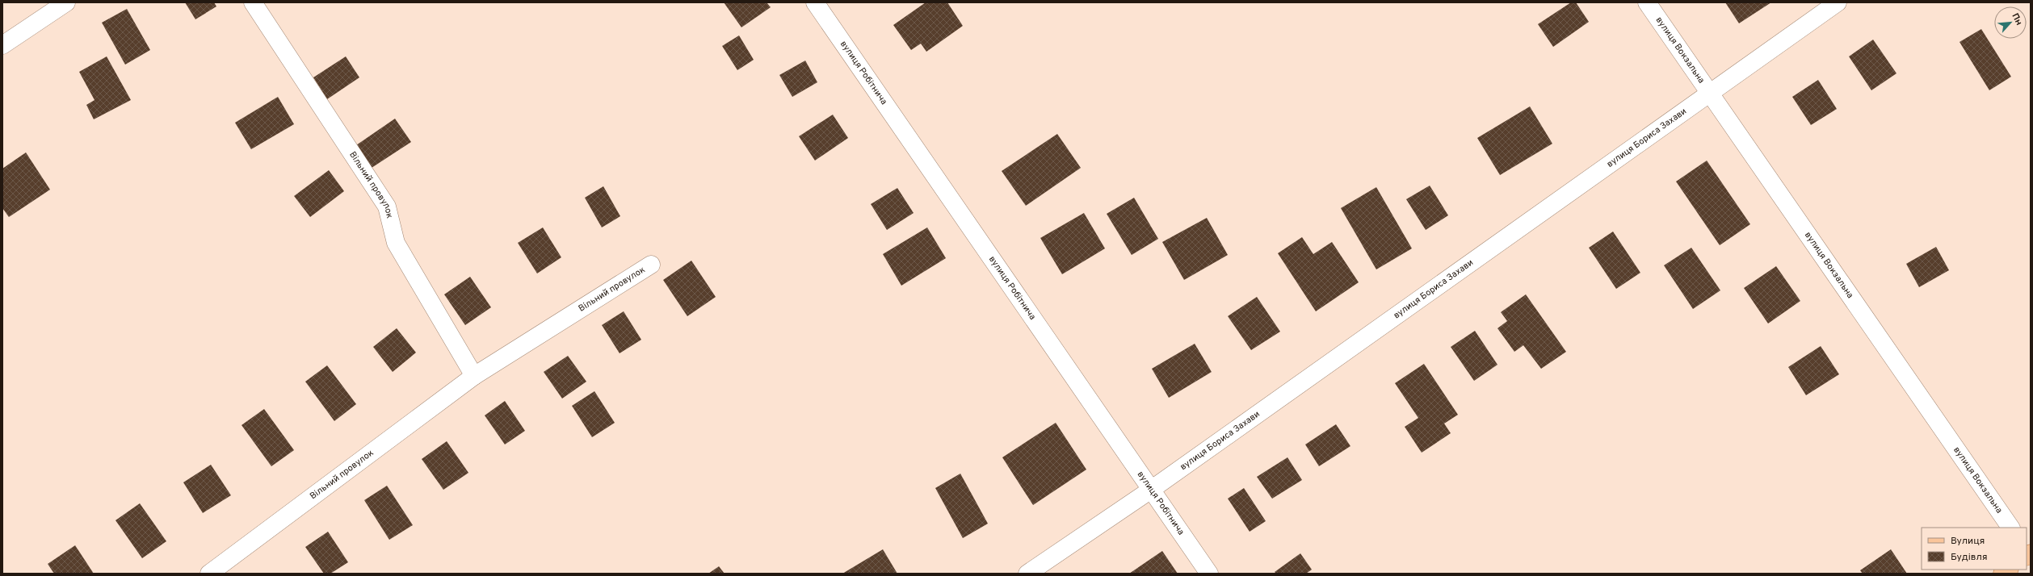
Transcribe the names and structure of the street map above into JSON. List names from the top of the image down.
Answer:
{
  "streets": {
    "street": [
      "вулиця Вокзальна",
      "вулиця Робітнича",
      "вулиця Бориса Захави",
      "Вільний провулок"
    ]
  },
  "crossings": [
    ["вулиця Вокзальна", "вулиця Бориса Захави"],
    ["вулиця Робітнича", "вулиця Бориса Захави"]
  ],
  "legend": ["Вулиця", "Будівля"],
  "north": "top right"
}
